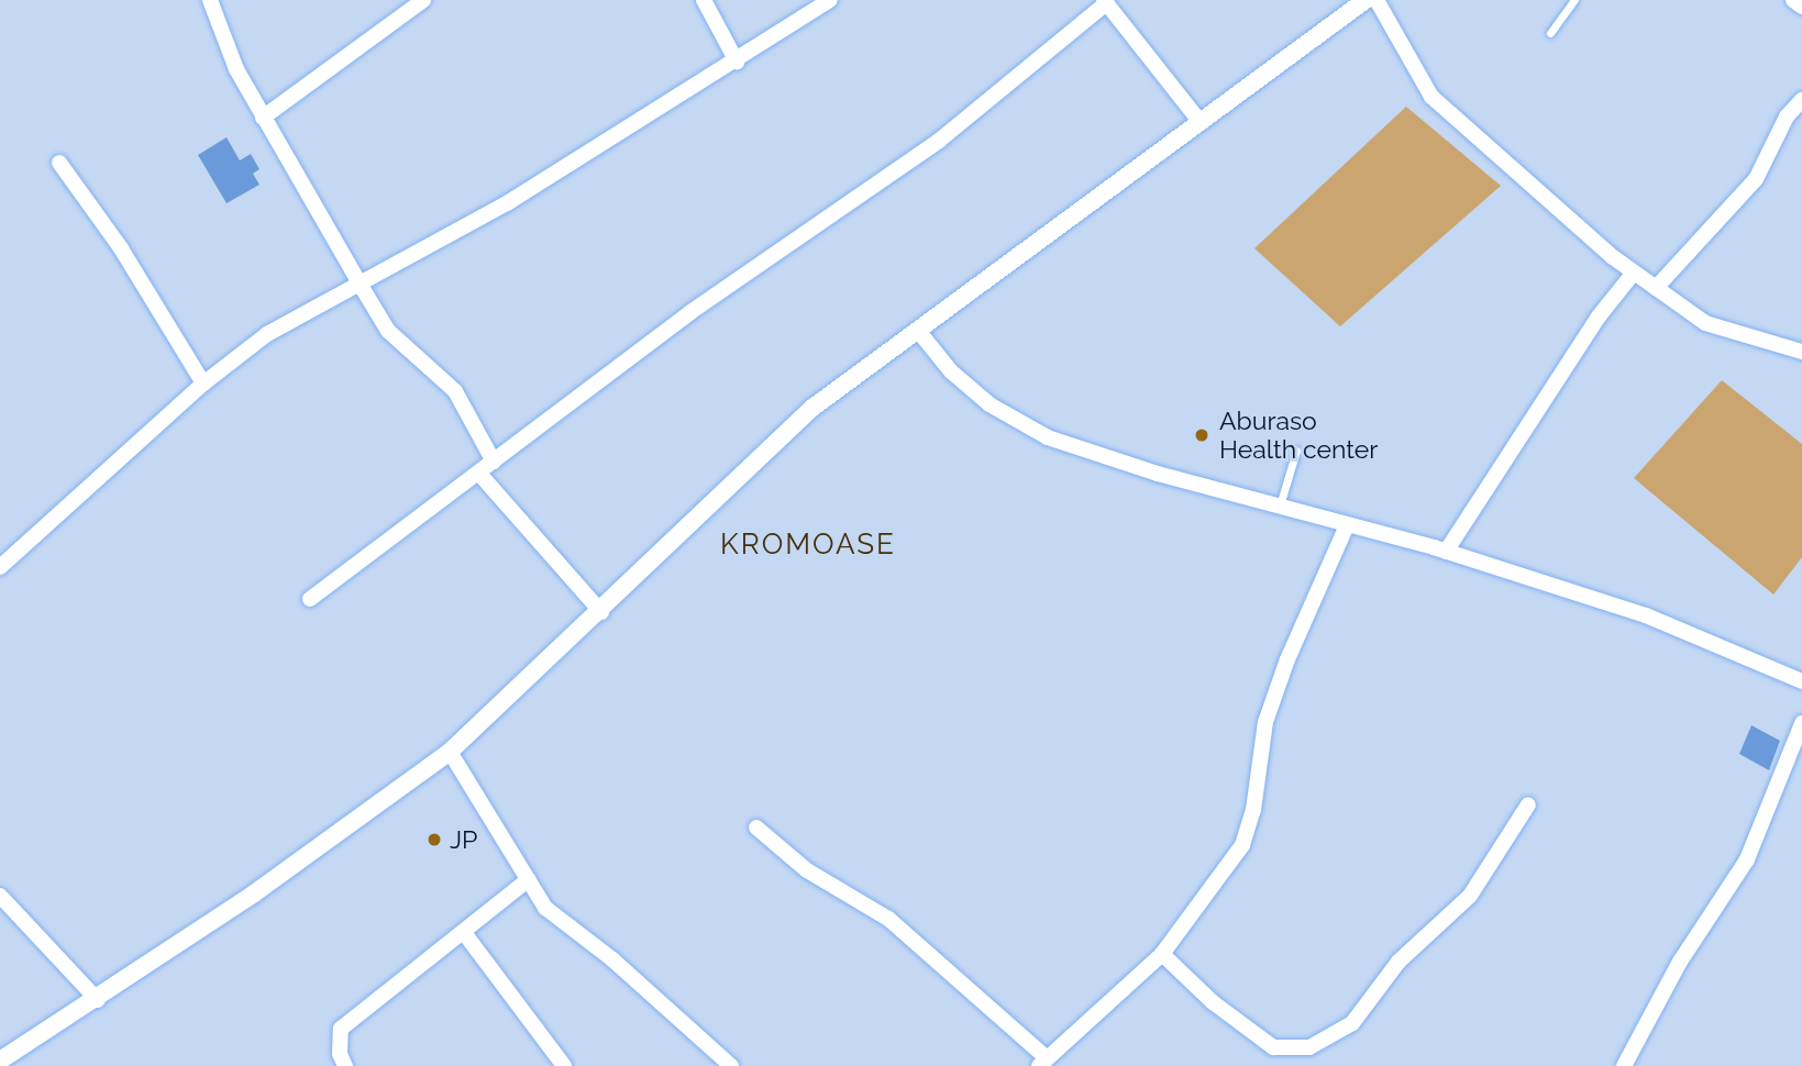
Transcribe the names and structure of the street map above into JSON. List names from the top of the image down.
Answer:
{
  "districts": ["KROMOASE"],
  "places": ["Aburaso Health center", "JP"]
}
